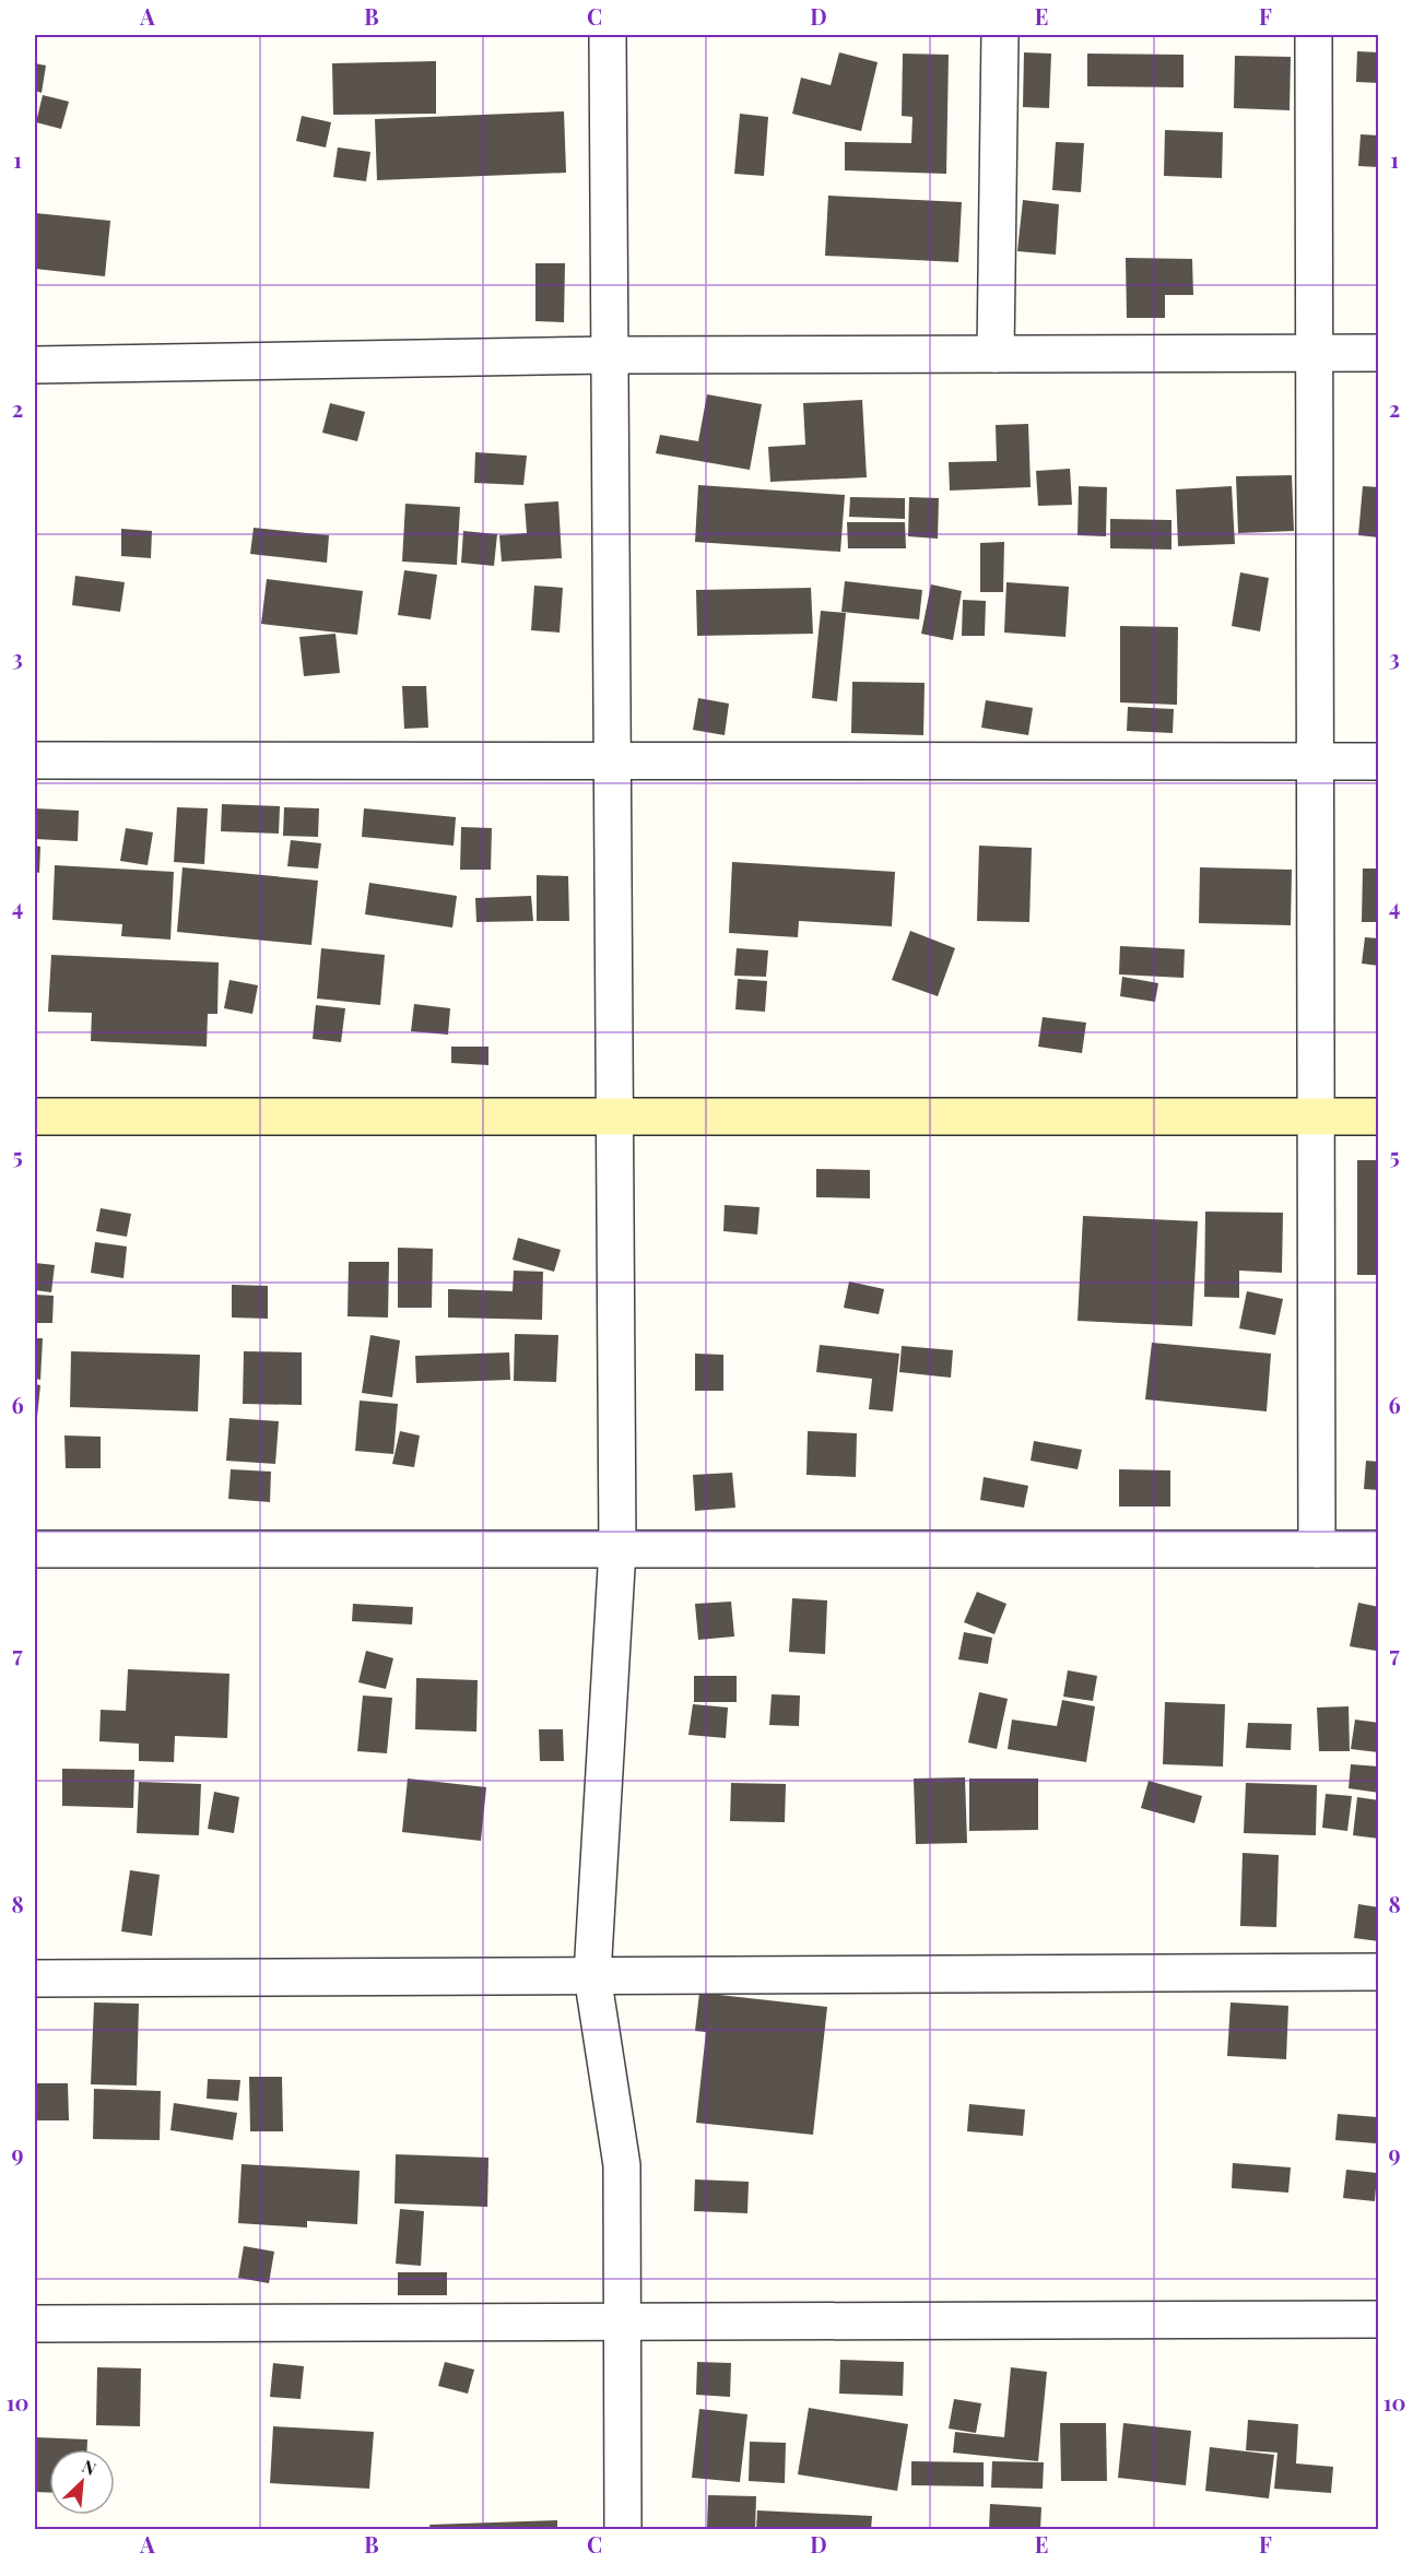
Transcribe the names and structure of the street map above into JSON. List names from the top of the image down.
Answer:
{
  "north": "top right",
  "grid": {
    "columns": [
      "A",
      "B",
      "C",
      "D",
      "E",
      "F"
    ],
    "rows": [
      "1",
      "2",
      "3",
      "4",
      "5",
      "6",
      "7",
      "8",
      "9",
      "10"
    ]
  }
}
